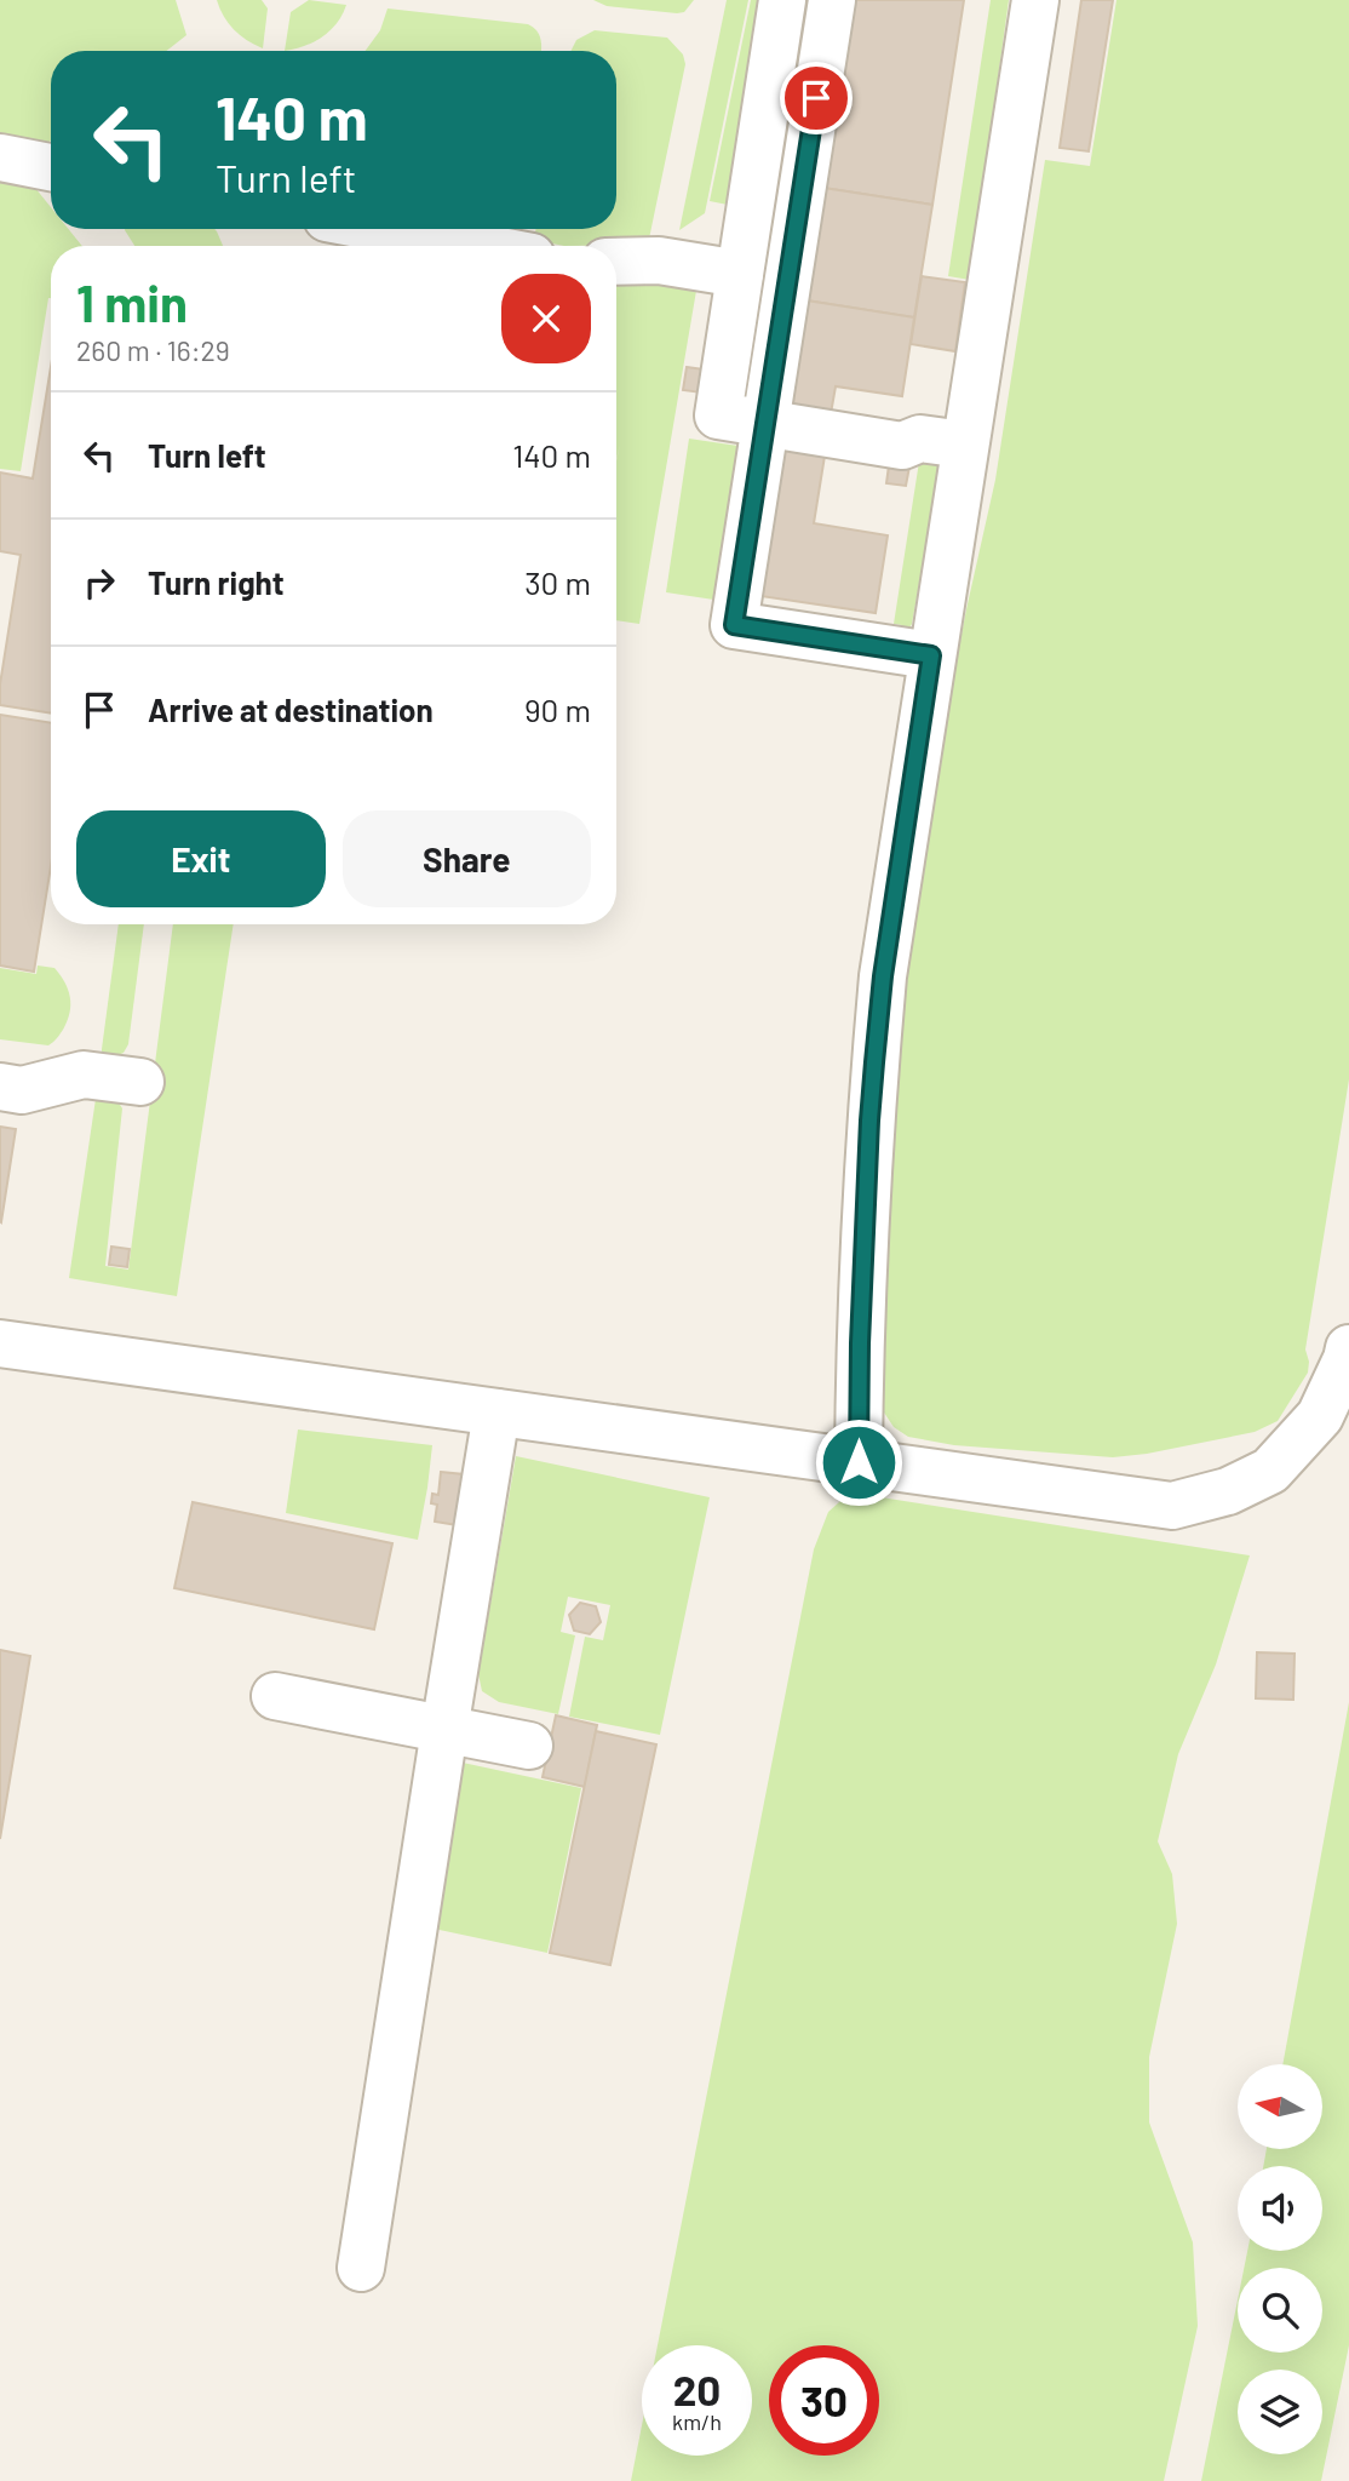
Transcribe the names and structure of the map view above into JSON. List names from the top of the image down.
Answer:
{
  "north": "left",
  "page": {
    "turn": ["140 m", "Turn left"],
    "heading": ["1 min", "260 m · 16:29"],
    "list": [
      {
        "name": "Turn left",
        "value": "140 m"
      },
      {
        "name": "Turn right",
        "value": "30 m"
      },
      {
        "name": "Arrive at destination",
        "value": "90 m"
      }
    ],
    "buttons": ["Exit", "Share"],
    "speed": "20 km/h",
    "limit": "30"
  }
}
